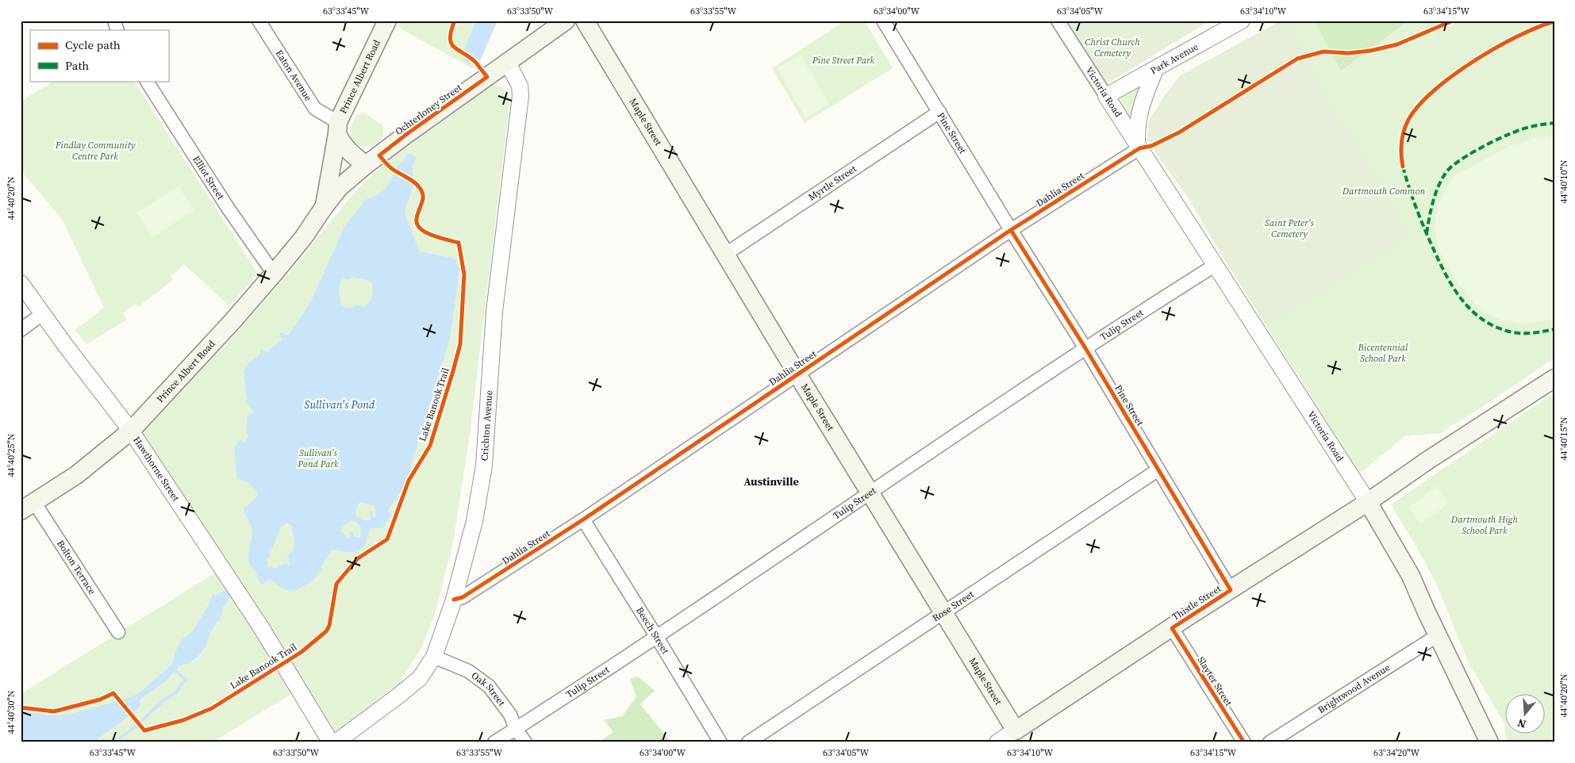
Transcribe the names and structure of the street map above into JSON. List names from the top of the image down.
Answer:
{
  "streets": {
    "main road": [
      "Prince Albert Road",
      "Victoria Road",
      "Ochterloney Street",
      "Maple Street",
      "Thistle Street"
    ],
    "street": [
      "Park Avenue",
      "Eaton Avenue",
      "Pine Street",
      "Elliot Street",
      "Myrtle Street",
      "Dahlia Street",
      "Tulip Street",
      "Crichton Avenue",
      "Hawthorne Street",
      "Bolton Terrace",
      "Rose Street",
      "Beech Street",
      "Slayter Street",
      "Brightwood Avenue",
      "Oak Street"
    ],
    "cycle path": ["Lake Banook Trail"]
  },
  "crossings": [
    ["Park Avenue", "Victoria Road"],
    ["Eaton Avenue", "Prince Albert Road"],
    ["Prince Albert Road", "Ochterloney Street"],
    ["Prince Albert Road", "Elliot Street"],
    ["Prince Albert Road", "Hawthorne Street"],
    ["Prince Albert Road", "Bolton Terrace"],
    ["Victoria Road", "Dahlia Street"],
    ["Victoria Road", "Tulip Street"],
    ["Victoria Road", "Thistle Street"],
    ["Victoria Road", "Brightwood Avenue"],
    ["Ochterloney Street", "Crichton Avenue"],
    ["Maple Street", "Myrtle Street"],
    ["Maple Street", "Dahlia Street"],
    ["Maple Street", "Tulip Street"],
    ["Maple Street", "Thistle Street"],
    ["Maple Street", "Rose Street"],
    ["Pine Street", "Myrtle Street"],
    ["Pine Street", "Dahlia Street"],
    ["Pine Street", "Tulip Street"],
    ["Pine Street", "Thistle Street"],
    ["Pine Street", "Rose Street"],
    ["Dahlia Street", "Crichton Avenue"],
    ["Dahlia Street", "Beech Street"],
    ["Tulip Street", "Beech Street"],
    ["Tulip Street", "Oak Street"],
    ["Crichton Avenue", "Oak Street"],
    ["Thistle Street", "Slayter Street"]
  ],
  "districts": ["Austinville"],
  "water": ["Sullivan's Pond"],
  "parks": [
    "Christ Church Cemetery",
    "Pine Street Park",
    "Findlay Community Centre Park",
    "Dartmouth Common",
    "Saint Peter's Cemetery",
    "Bicentennial School Park",
    "Sullivan's Pond Park",
    "Dartmouth High School Park"
  ],
  "legend": ["Cycle path", "Path"],
  "north": "bottom",
  "coordinates": [
    "63°33'45\"W",
    "63°33'50\"W",
    "63°33'55\"W",
    "63°34'00\"W",
    "63°34'05\"W",
    "63°34'10\"W",
    "63°34'15\"W",
    "44°40'10\"N",
    "44°40'20\"N",
    "44°40'15\"N",
    "44°40'25\"N",
    "44°40'30\"N",
    "63°34'20\"W"
  ]
}
